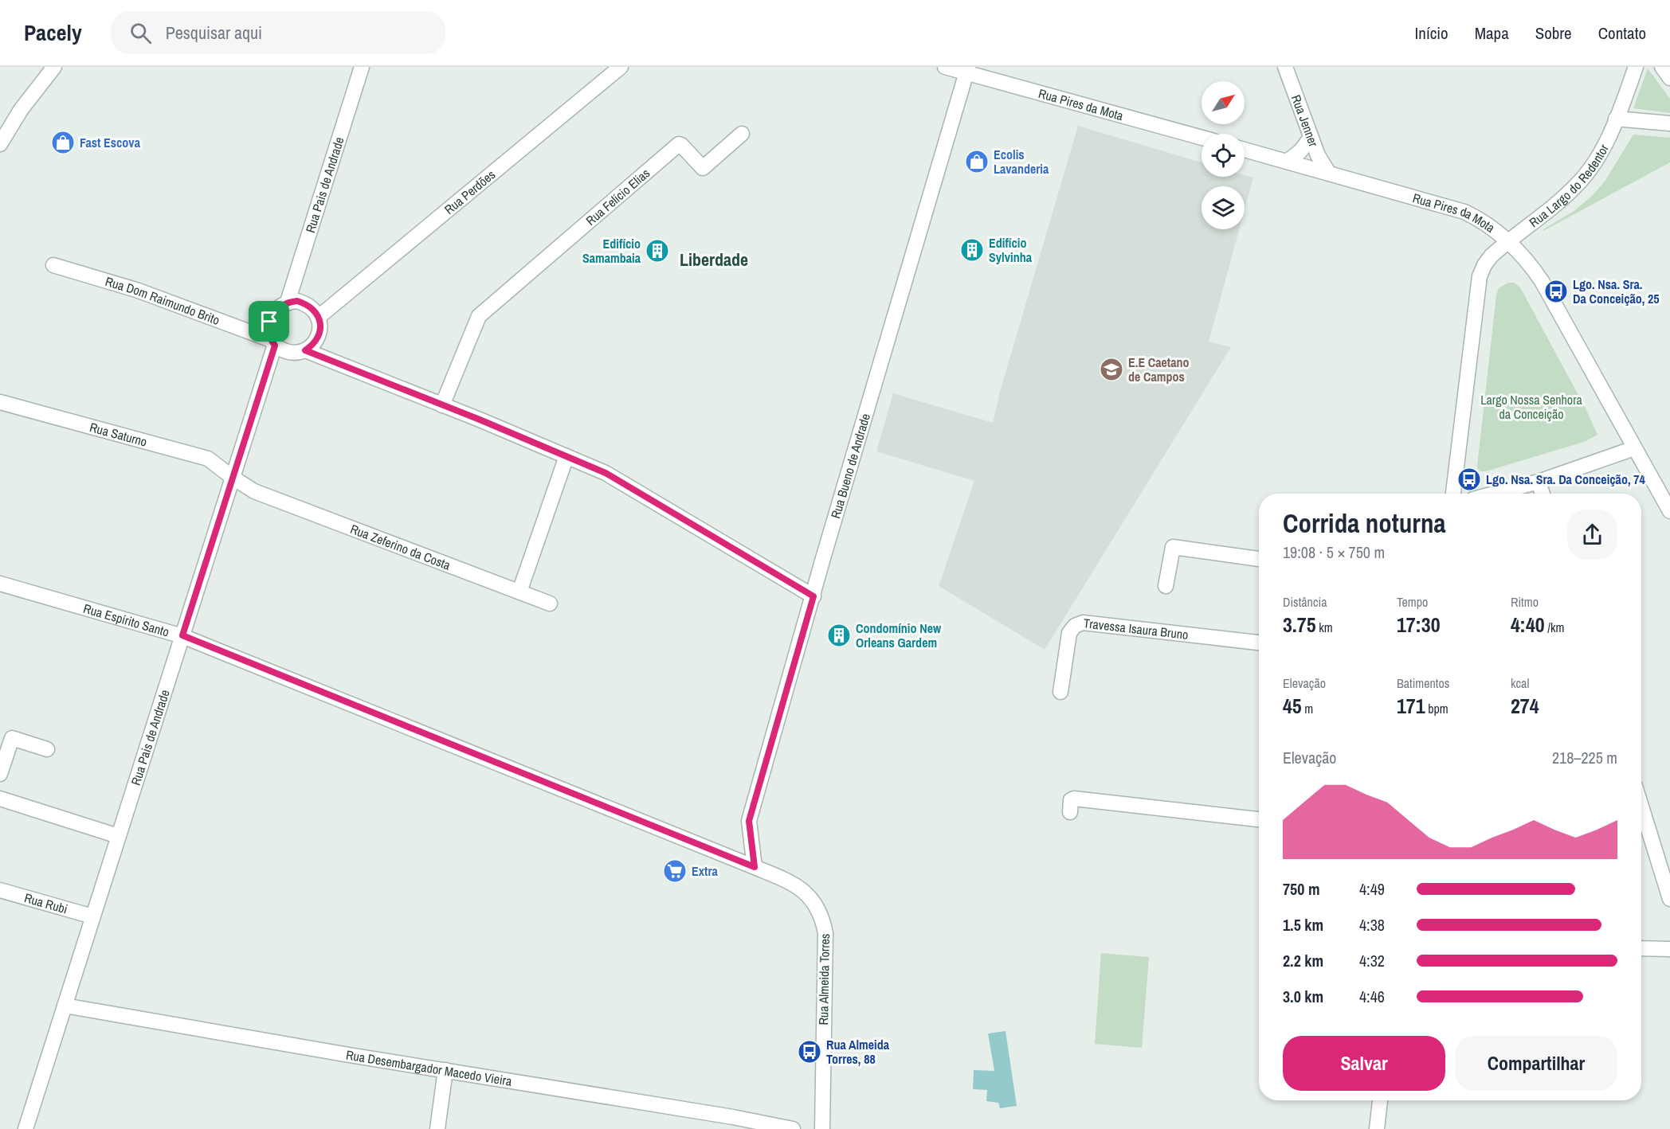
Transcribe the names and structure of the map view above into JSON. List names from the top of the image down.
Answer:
{
  "streets": {
    "street": [
      "Rua Pires da Mota",
      "Rua Jenner",
      "Rua Largo do Redentor",
      "Rua Pais de Andrade",
      "Rua Perdões",
      "Rua Felício Elias",
      "Rua Dom Raimundo Brito",
      "Rua Saturno",
      "Rua Bueno de Andrade",
      "Rua Zeferino da Costa",
      "Rua Espírito Santo",
      "Travessa Isaura Bruno",
      "Rua Rubi",
      "Rua Almeida Torres",
      "Rua Desembargador Macedo Vieira"
    ]
  },
  "crossings": [
    ["Rua Pires da Mota", "Rua Jenner"],
    ["Rua Pires da Mota", "Rua Largo do Redentor"],
    ["Rua Pires da Mota", "Rua Bueno de Andrade"],
    ["Rua Pais de Andrade", "Rua Perdões"],
    ["Rua Pais de Andrade", "Rua Dom Raimundo Brito"],
    ["Rua Pais de Andrade", "Rua Saturno"],
    ["Rua Pais de Andrade", "Rua Espírito Santo"],
    ["Rua Pais de Andrade", "Rua Rubi"],
    ["Rua Pais de Andrade", "Rua Desembargador Macedo Vieira"],
    ["Rua Perdões", "Rua Dom Raimundo Brito"],
    ["Rua Saturno", "Rua Zeferino da Costa"],
    ["Rua Bueno de Andrade", "Rua Espírito Santo"],
    ["Rua Bueno de Andrade", "Rua Almeida Torres"],
    ["Rua Espírito Santo", "Rua Almeida Torres"]
  ],
  "districts": ["Liberdade"],
  "parks": ["Largo Nossa Senhora da Conceição"],
  "places": {
    "shop": ["Fast Escova", "Ecolis Lavanderia"],
    "building": ["Edifício Sylvinha", "Edifício Samambaia", "Condomínio New Orleans Gardem"],
    "bus stop": ["Lgo. Nsa. Sra. Da Conceição, 25", "Lgo. Nsa. Sra. Da Conceição, 74", "Rua Almeida Torres, 88"],
    "school or university": ["E.E Caetano de Campos"],
    "supermarket": ["Extra"]
  },
  "north": "top right",
  "page": {
    "header": "Pacely",
    "search": "Pesquisar aqui",
    "nav": [
      "Início",
      "Mapa",
      "Sobre",
      "Contato"
    ],
    "heading": ["Corrida noturna", "19:08 · 5 × 750 m"],
    "stats": [
      ["Distância", "3.75 km"],
      ["Tempo", "17:30"],
      ["Ritmo", "4:40 /km"],
      ["Elevação", "45 m"],
      ["Batimentos", "171 bpm"],
      ["kcal", "274"]
    ],
    "chart": ["Elevação", "218–225 m"],
    "list": [
      {
        "name": "750 m",
        "note": "4:49"
      },
      {
        "name": "1.5 km",
        "note": "4:38"
      },
      {
        "name": "2.2 km",
        "note": "4:32"
      },
      {
        "name": "3.0 km",
        "note": "4:46"
      }
    ],
    "buttons": ["Salvar", "Compartilhar"]
  }
}
